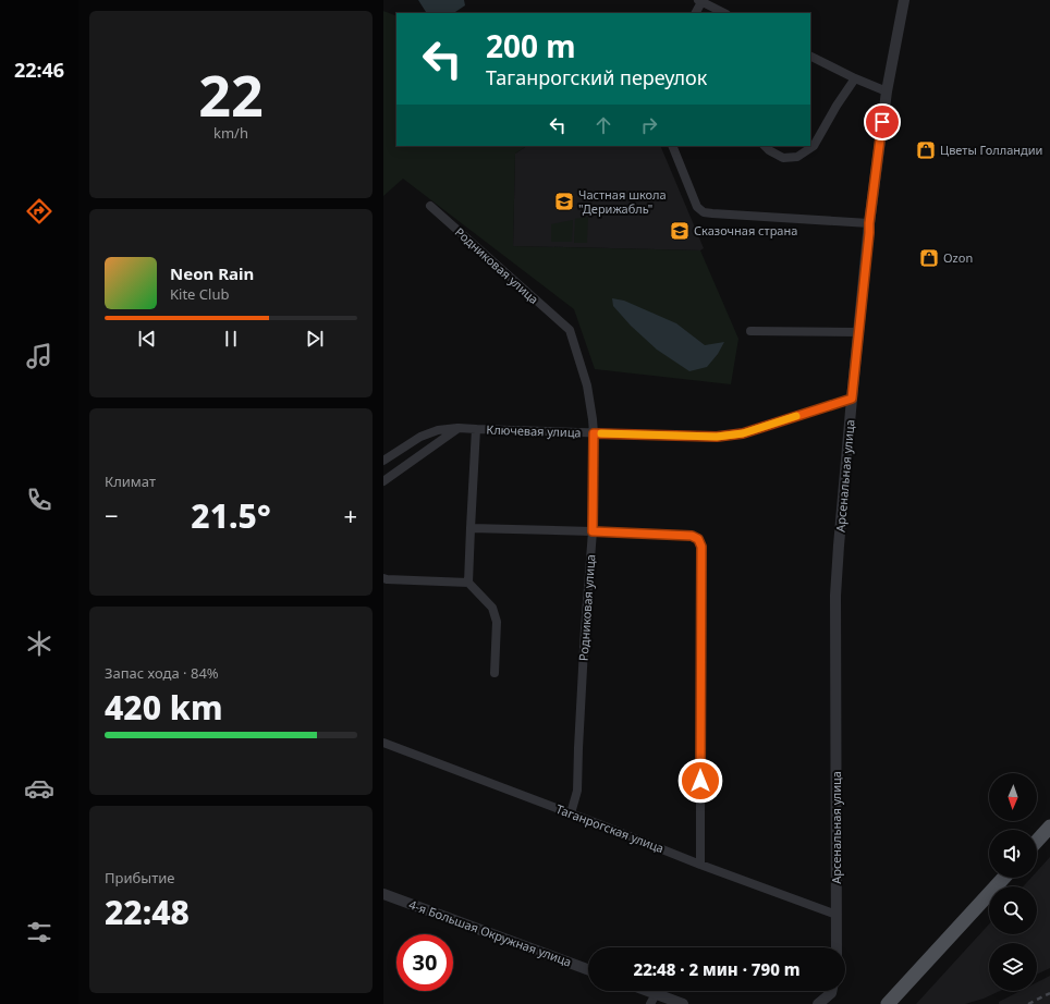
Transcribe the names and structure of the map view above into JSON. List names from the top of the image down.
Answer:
{
  "streets": {
    "street": [
      "Родниковая улица",
      "Ключевая улица",
      "Арсенальная улица",
      "Таганрогская улица",
      "4-я Большая Окружная улица"
    ]
  },
  "crossings": [
    ["Родниковая улица", "Ключевая улица"],
    ["Родниковая улица", "Таганрогская улица"],
    ["Ключевая улица", "Арсенальная улица"],
    ["Арсенальная улица", "Таганрогская улица"]
  ],
  "places": {
    "shop": ["Цветы Голландии", "Ozon"],
    "school or university": ["Частная школа \"Дерижабль\"", "Сказочная страна"]
  },
  "north": "bottom",
  "page": {
    "tabs": "22:46",
    "tile": [
      ["22", "km/h"],
      "Климат",
      ["Запас хода · 84%", "420 km"],
      ["Прибытие", "22:48"]
    ],
    "turn": ["200 m", "Таганрогский переулок"],
    "song": ["Neon Rain", "Kite Club"],
    "heat": ["−", "21.5°", "+"],
    "limit": "30",
    "trip": "22:48 · 2 мин · 790 m"
  }
}
